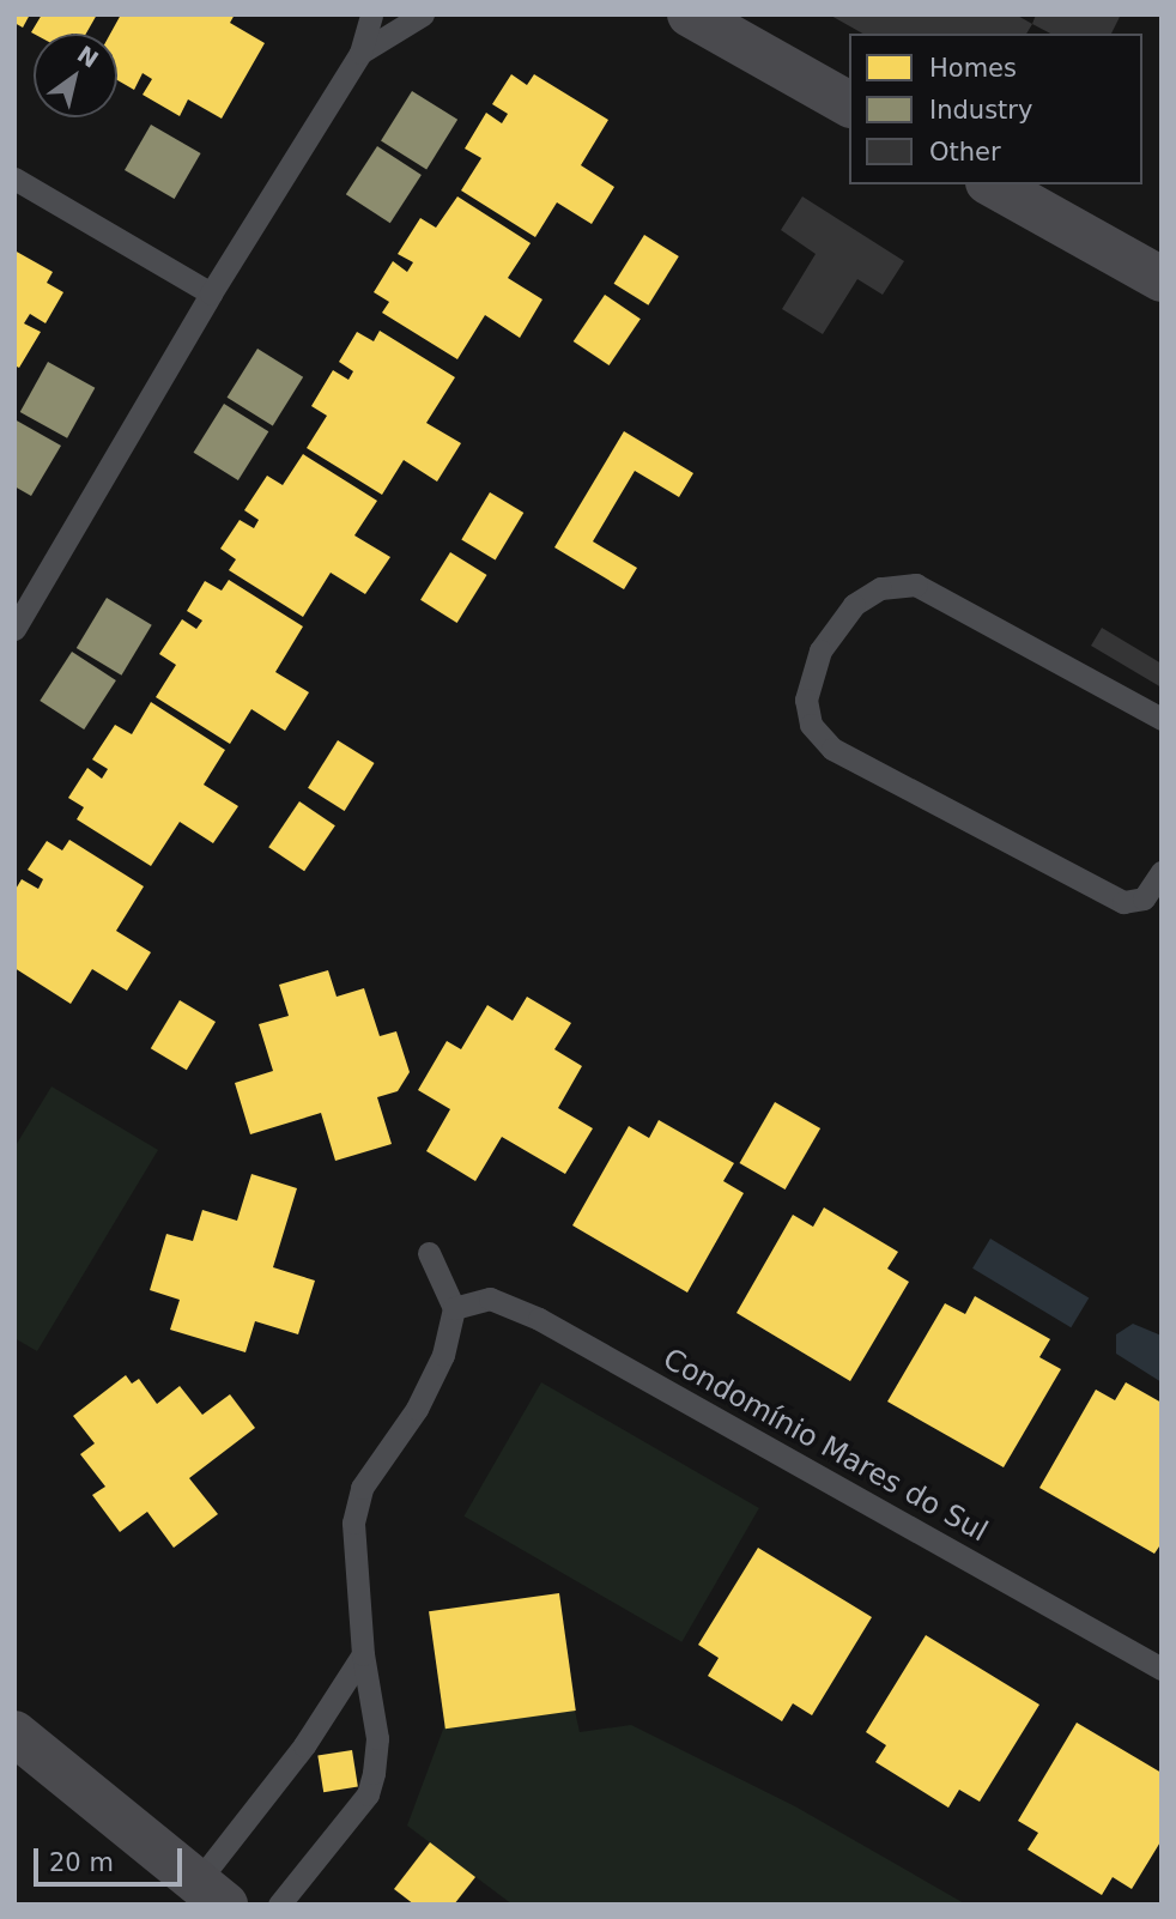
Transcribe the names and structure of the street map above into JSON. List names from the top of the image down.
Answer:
{
  "streets": {
    "lane": ["Condomínio Mares do Sul"]
  },
  "legend": ["Homes", "Industry", "Other"],
  "scale_bar": "20 m",
  "north": "top right"
}
